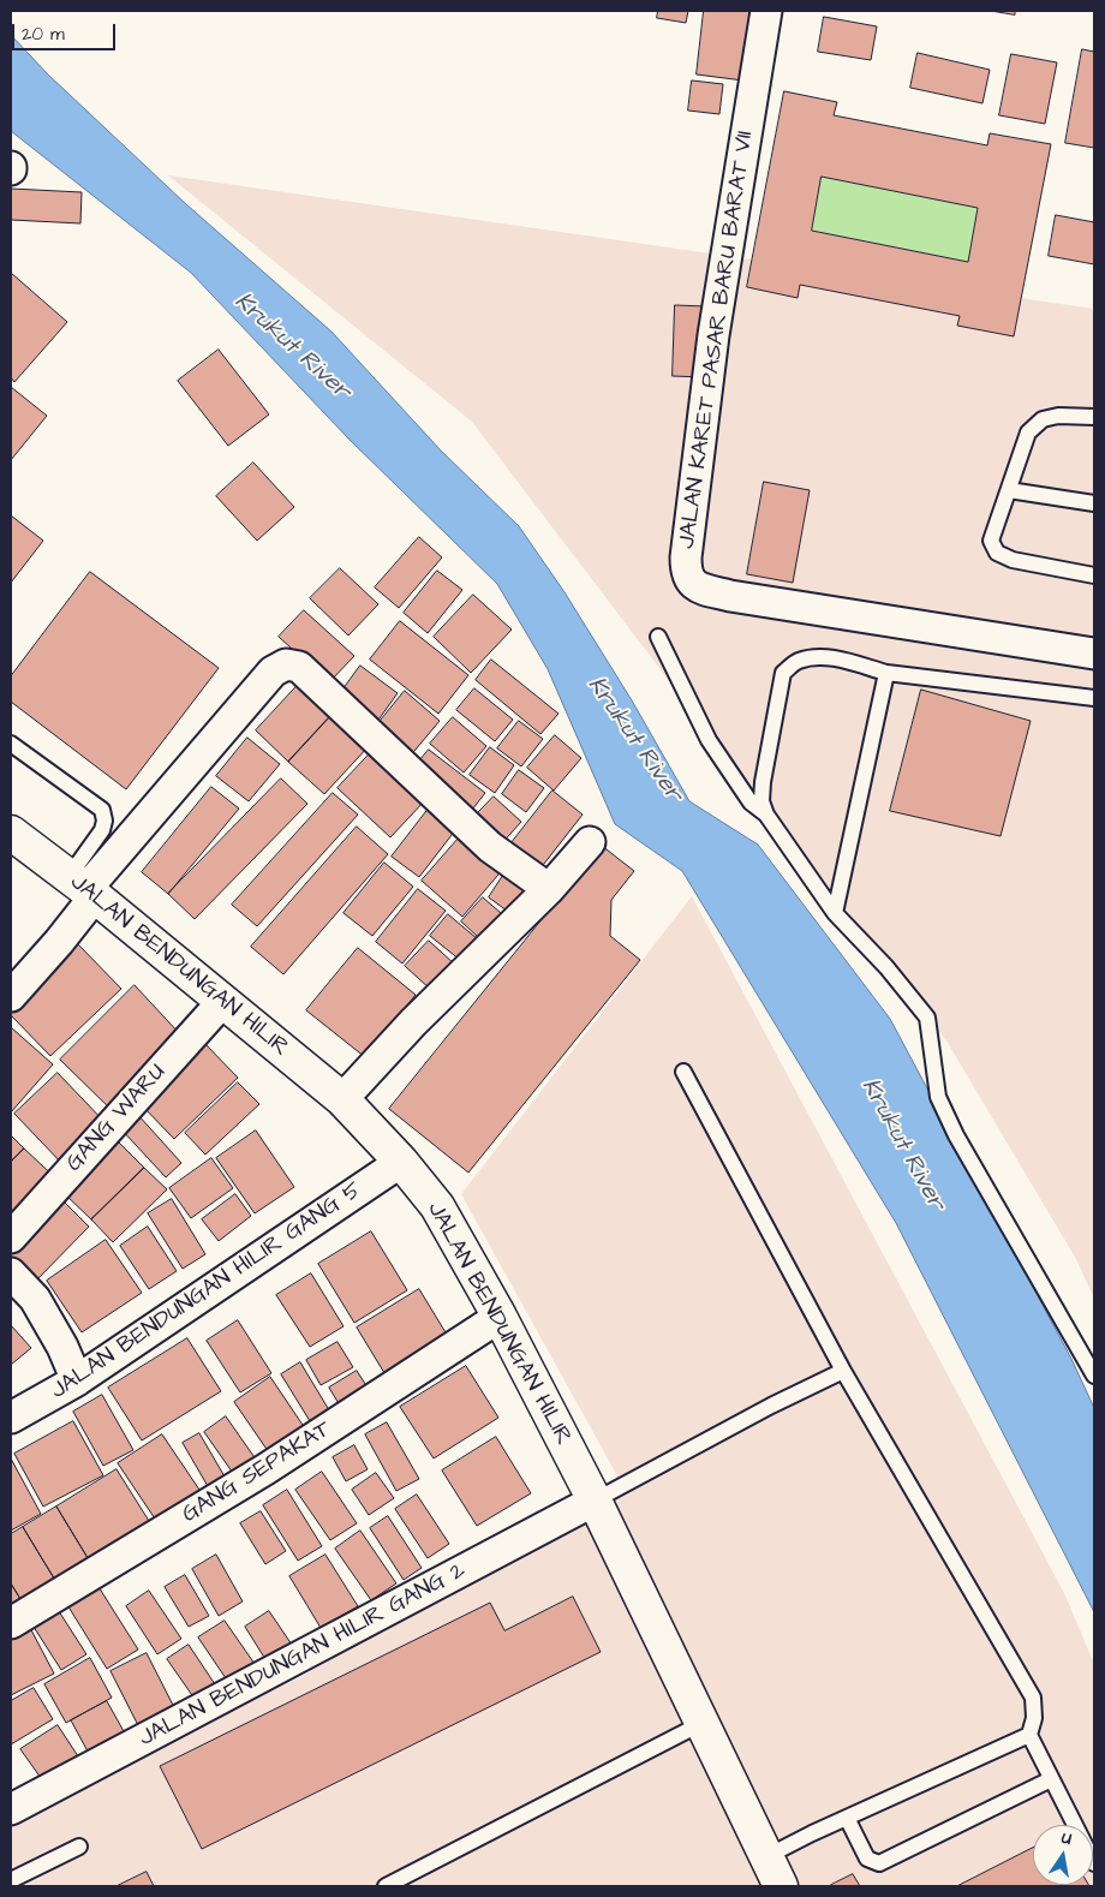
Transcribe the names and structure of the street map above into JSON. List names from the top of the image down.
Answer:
{
  "streets": {
    "street": [
      "JALAN KARET PASAR BARU BARAT VII",
      "JALAN BENDUNGAN HILIR",
      "GANG WARU",
      "JALAN BENDUNGAN HILIR GANG 5",
      "GANG SEPAKAT",
      "JALAN BENDUNGAN HILIR GANG 2"
    ]
  },
  "crossings": [
    ["JALAN BENDUNGAN HILIR", "GANG WARU"],
    ["JALAN BENDUNGAN HILIR", "JALAN BENDUNGAN HILIR GANG 5"],
    ["JALAN BENDUNGAN HILIR", "GANG SEPAKAT"],
    ["JALAN BENDUNGAN HILIR", "JALAN BENDUNGAN HILIR GANG 2"]
  ],
  "water": ["Krukut River"],
  "scale_bar": "20 m",
  "north": "top"
}
